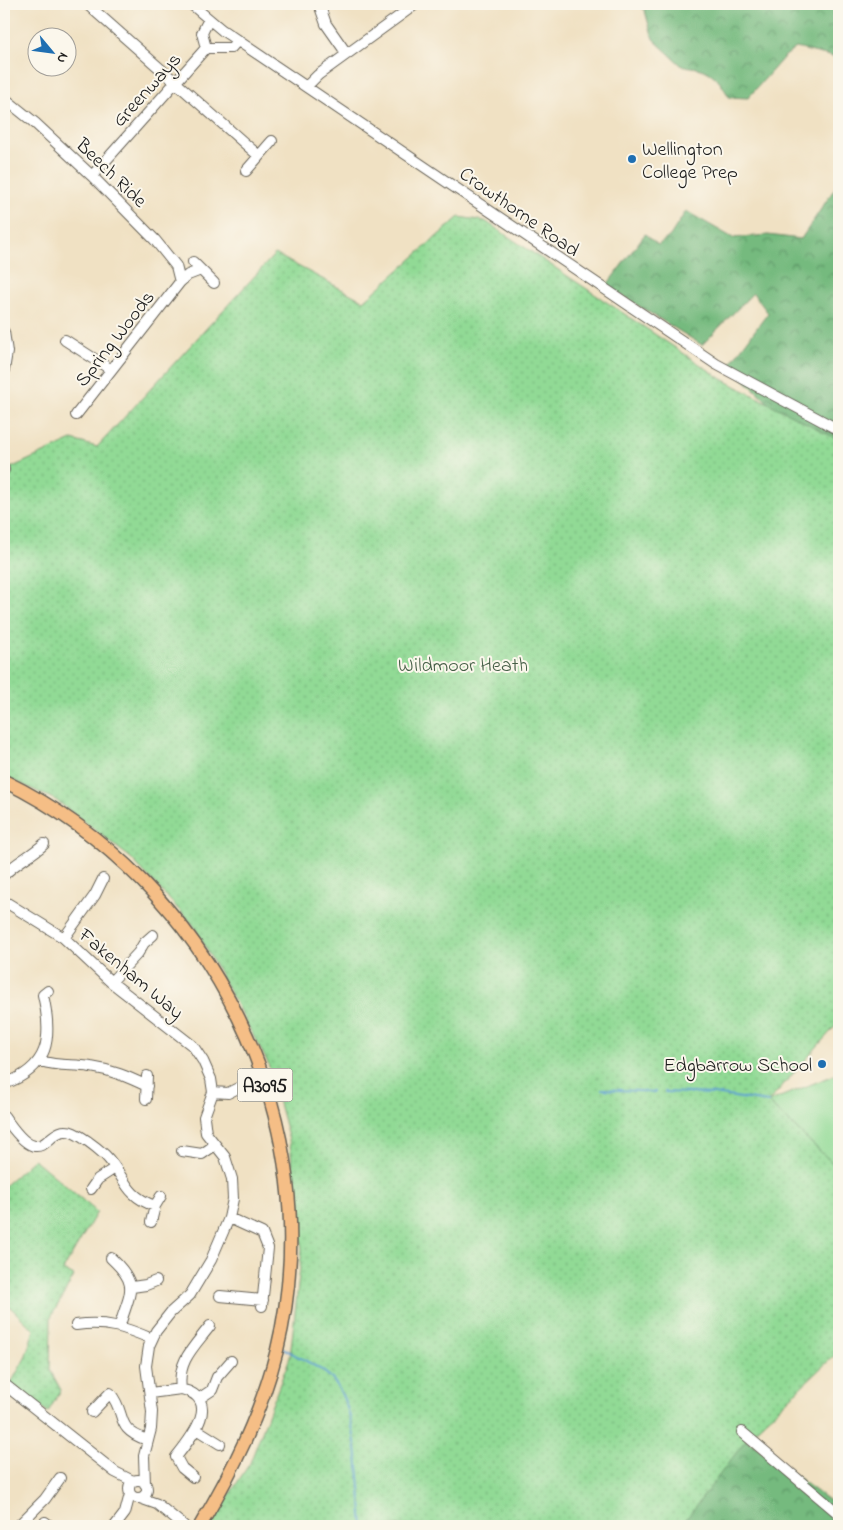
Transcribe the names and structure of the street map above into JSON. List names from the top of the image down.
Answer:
{
  "streets": {
    "main road": ["A3095"],
    "street": [
      "Greenways",
      "Beech Ride",
      "Crowthorne Road",
      "Spring Woods",
      "Fakenham Way"
    ]
  },
  "crossings": [
    ["Greenways", "Beech Ride"],
    ["Greenways", "Crowthorne Road"],
    ["Beech Ride", "Spring Woods"]
  ],
  "parks": ["Wildmoor Heath"],
  "places": ["Wellington College Prep", "Edgbarrow School"],
  "north": "bottom right"
}
